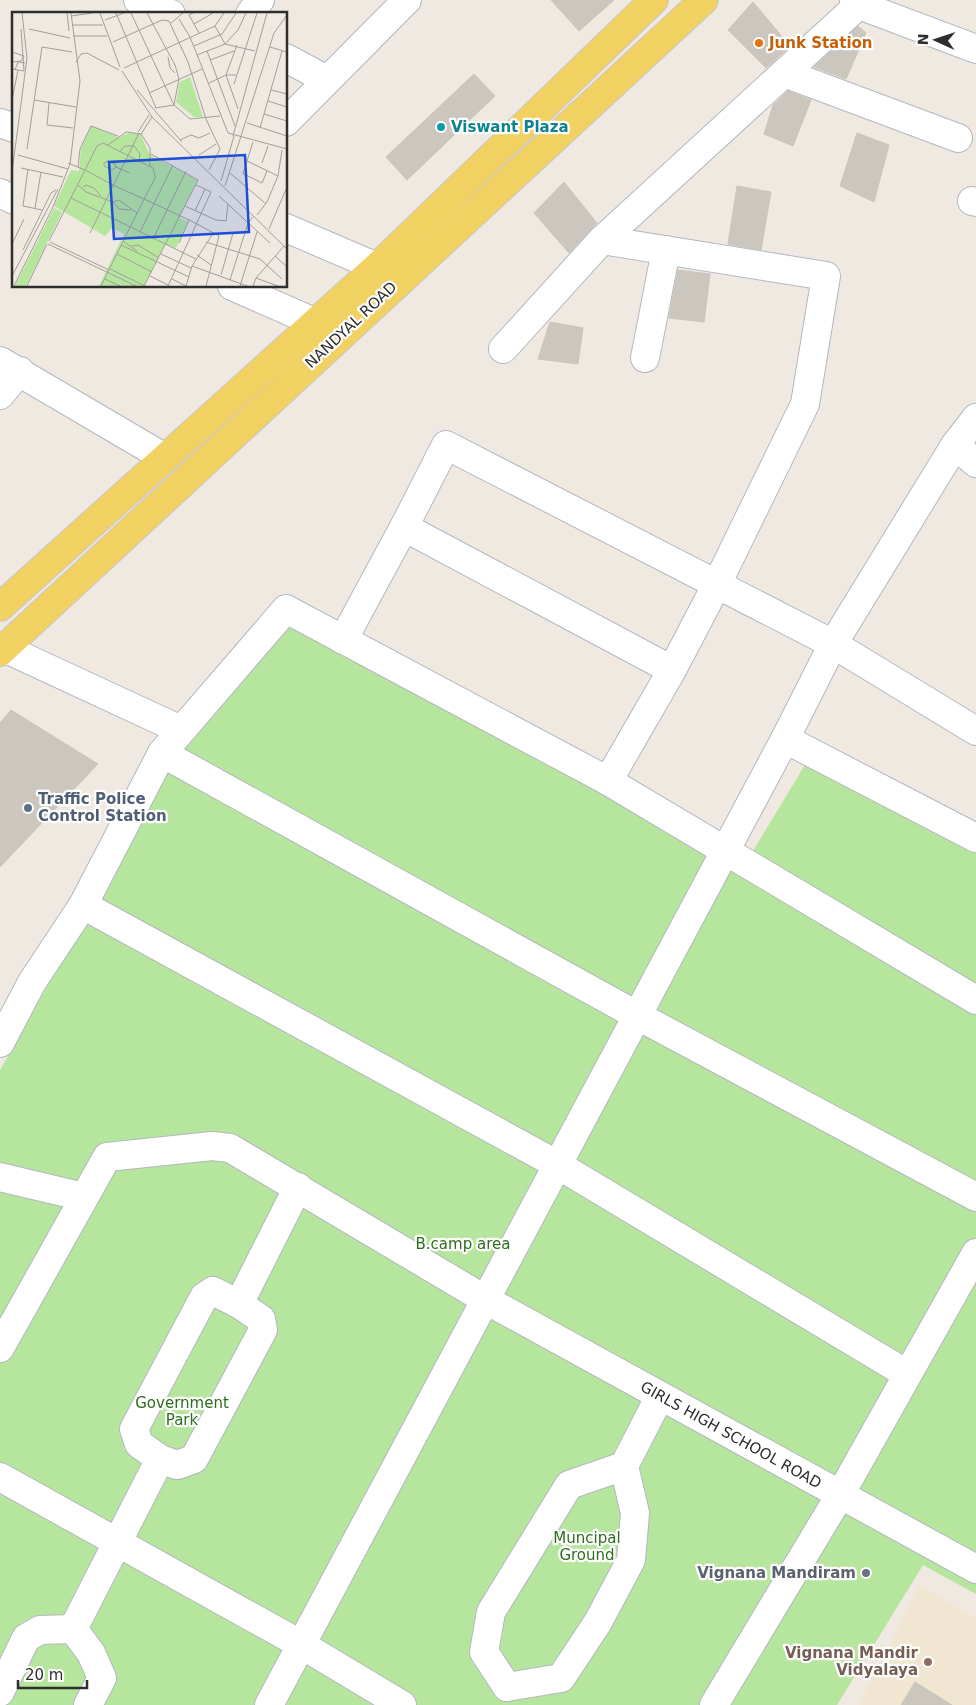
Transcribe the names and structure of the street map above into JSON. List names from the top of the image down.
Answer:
{
  "streets": {
    "main road": ["NANDYAL ROAD"],
    "street": ["GIRLS HIGH SCHOOL ROAD"]
  },
  "parks": ["B.camp area", "Government Park", "Muncipal Ground"],
  "places": [
    "Junk Station",
    "Viswant Plaza",
    "Traffic Police Control Station",
    "Vignana Mandiram",
    "Vignana Mandir Vidyalaya"
  ],
  "scale_bar": "20 m",
  "north": "left"
}
